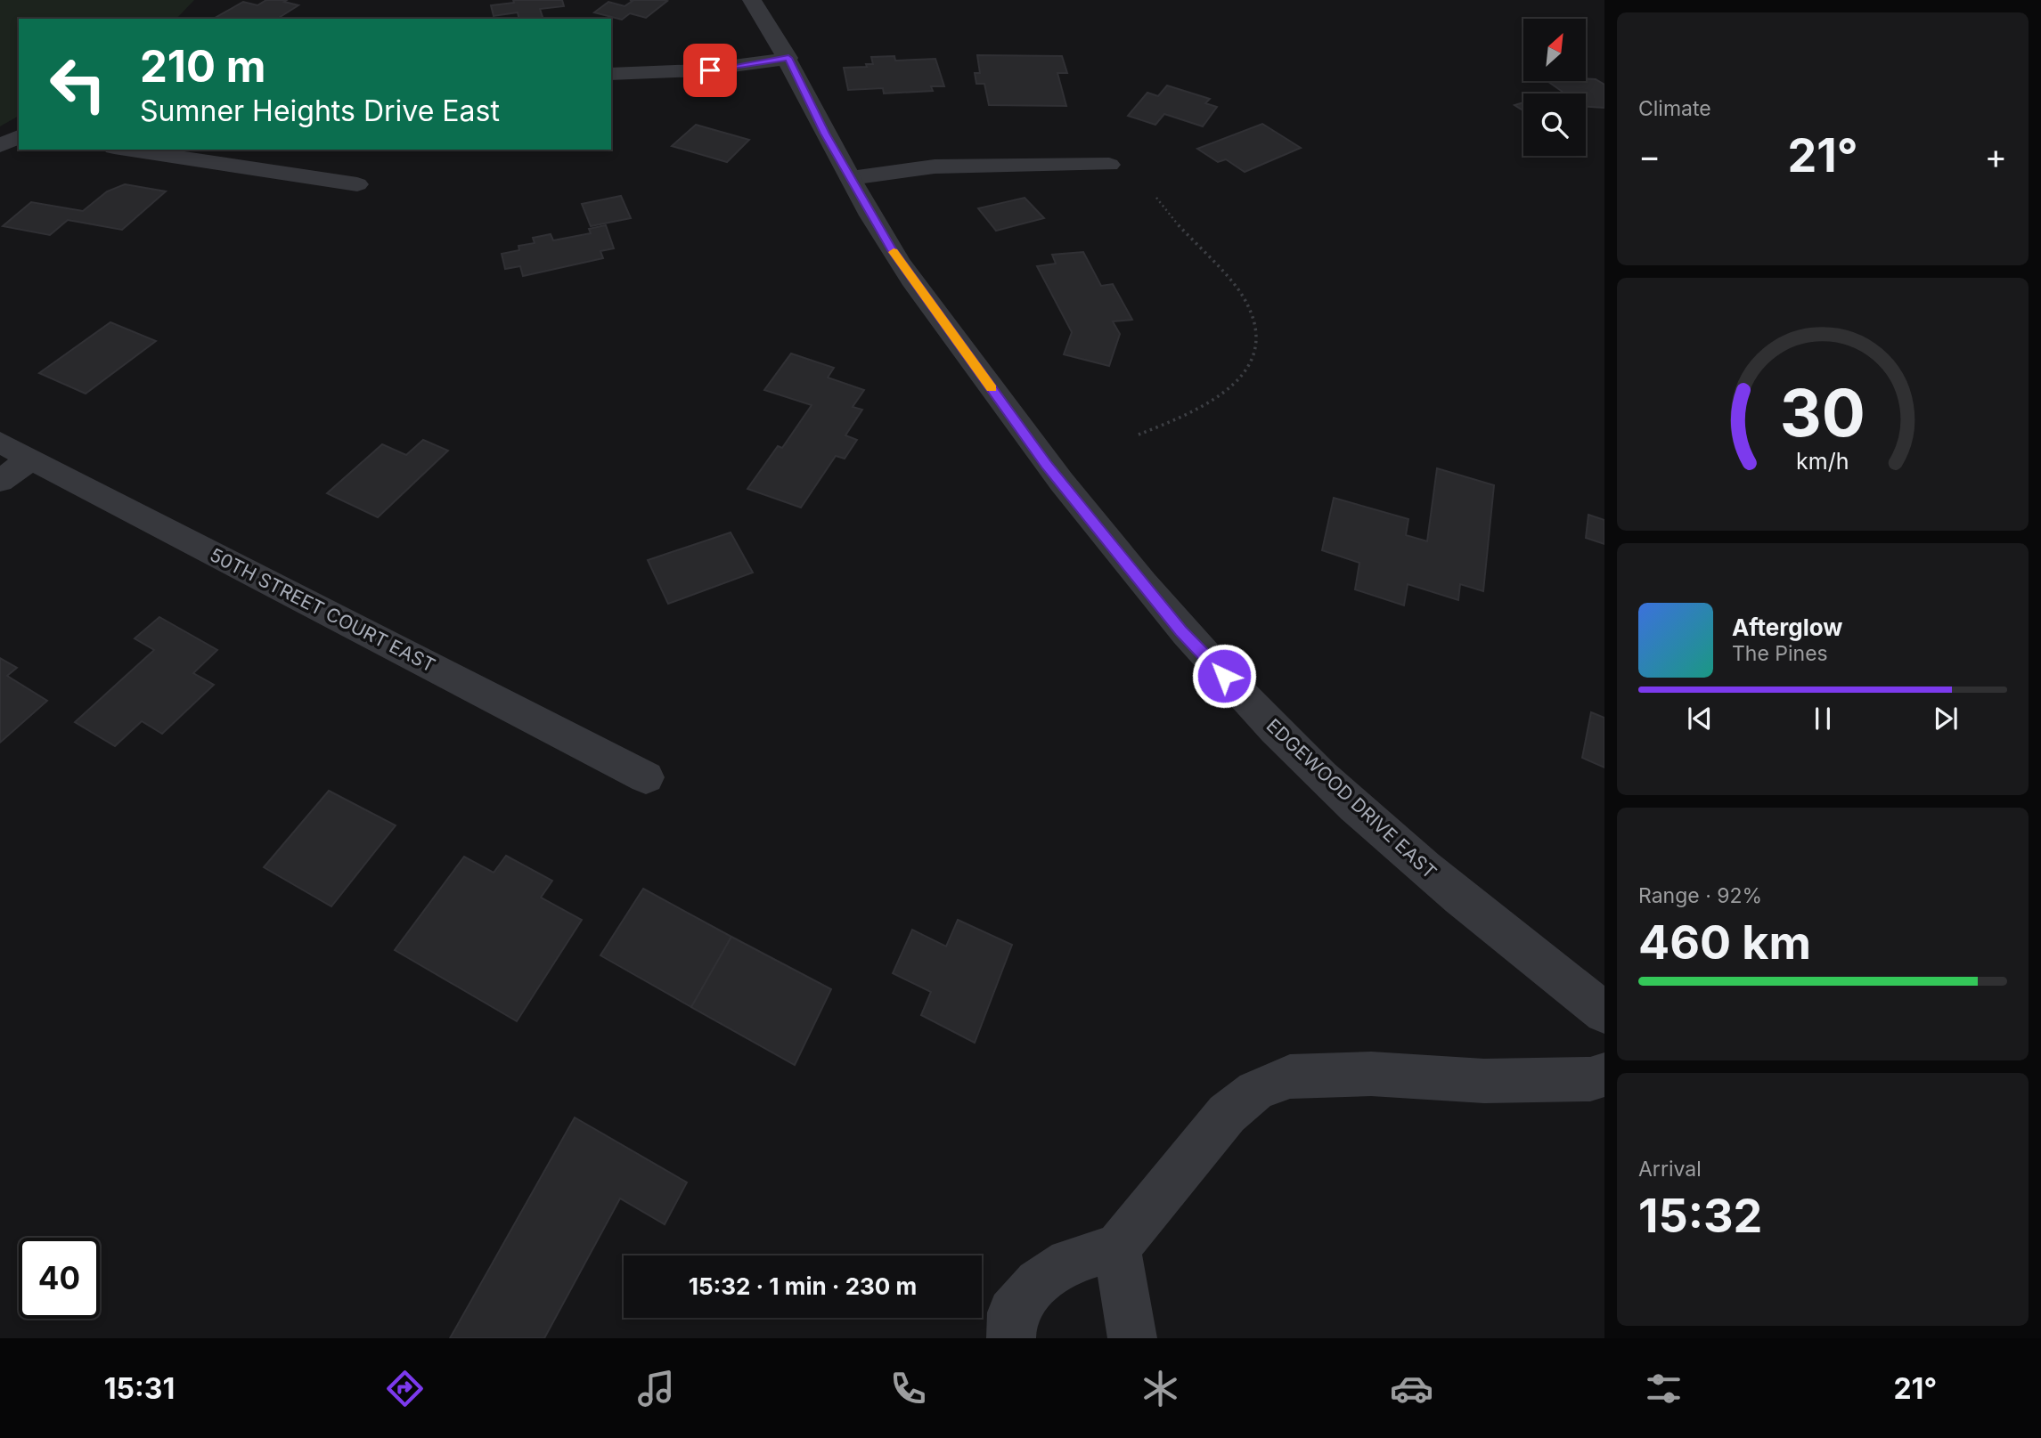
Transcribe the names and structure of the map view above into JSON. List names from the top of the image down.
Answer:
{
  "streets": {
    "street": ["50TH STREET COURT EAST", "EDGEWOOD DRIVE EAST"]
  },
  "north": "top right",
  "page": {
    "tile": [
      "Climate",
      ["Range · 92%", "460 km"],
      ["Arrival", "15:32"]
    ],
    "turn": ["210 m", "Sumner Heights Drive East"],
    "heat": ["−", "21°", "+"],
    "song": ["Afterglow", "The Pines"],
    "limit": "40",
    "trip": "15:32 · 1 min · 230 m",
    "tabs": ["15:31", "21°"],
    "gauge": ["30", "km/h"]
  }
}
